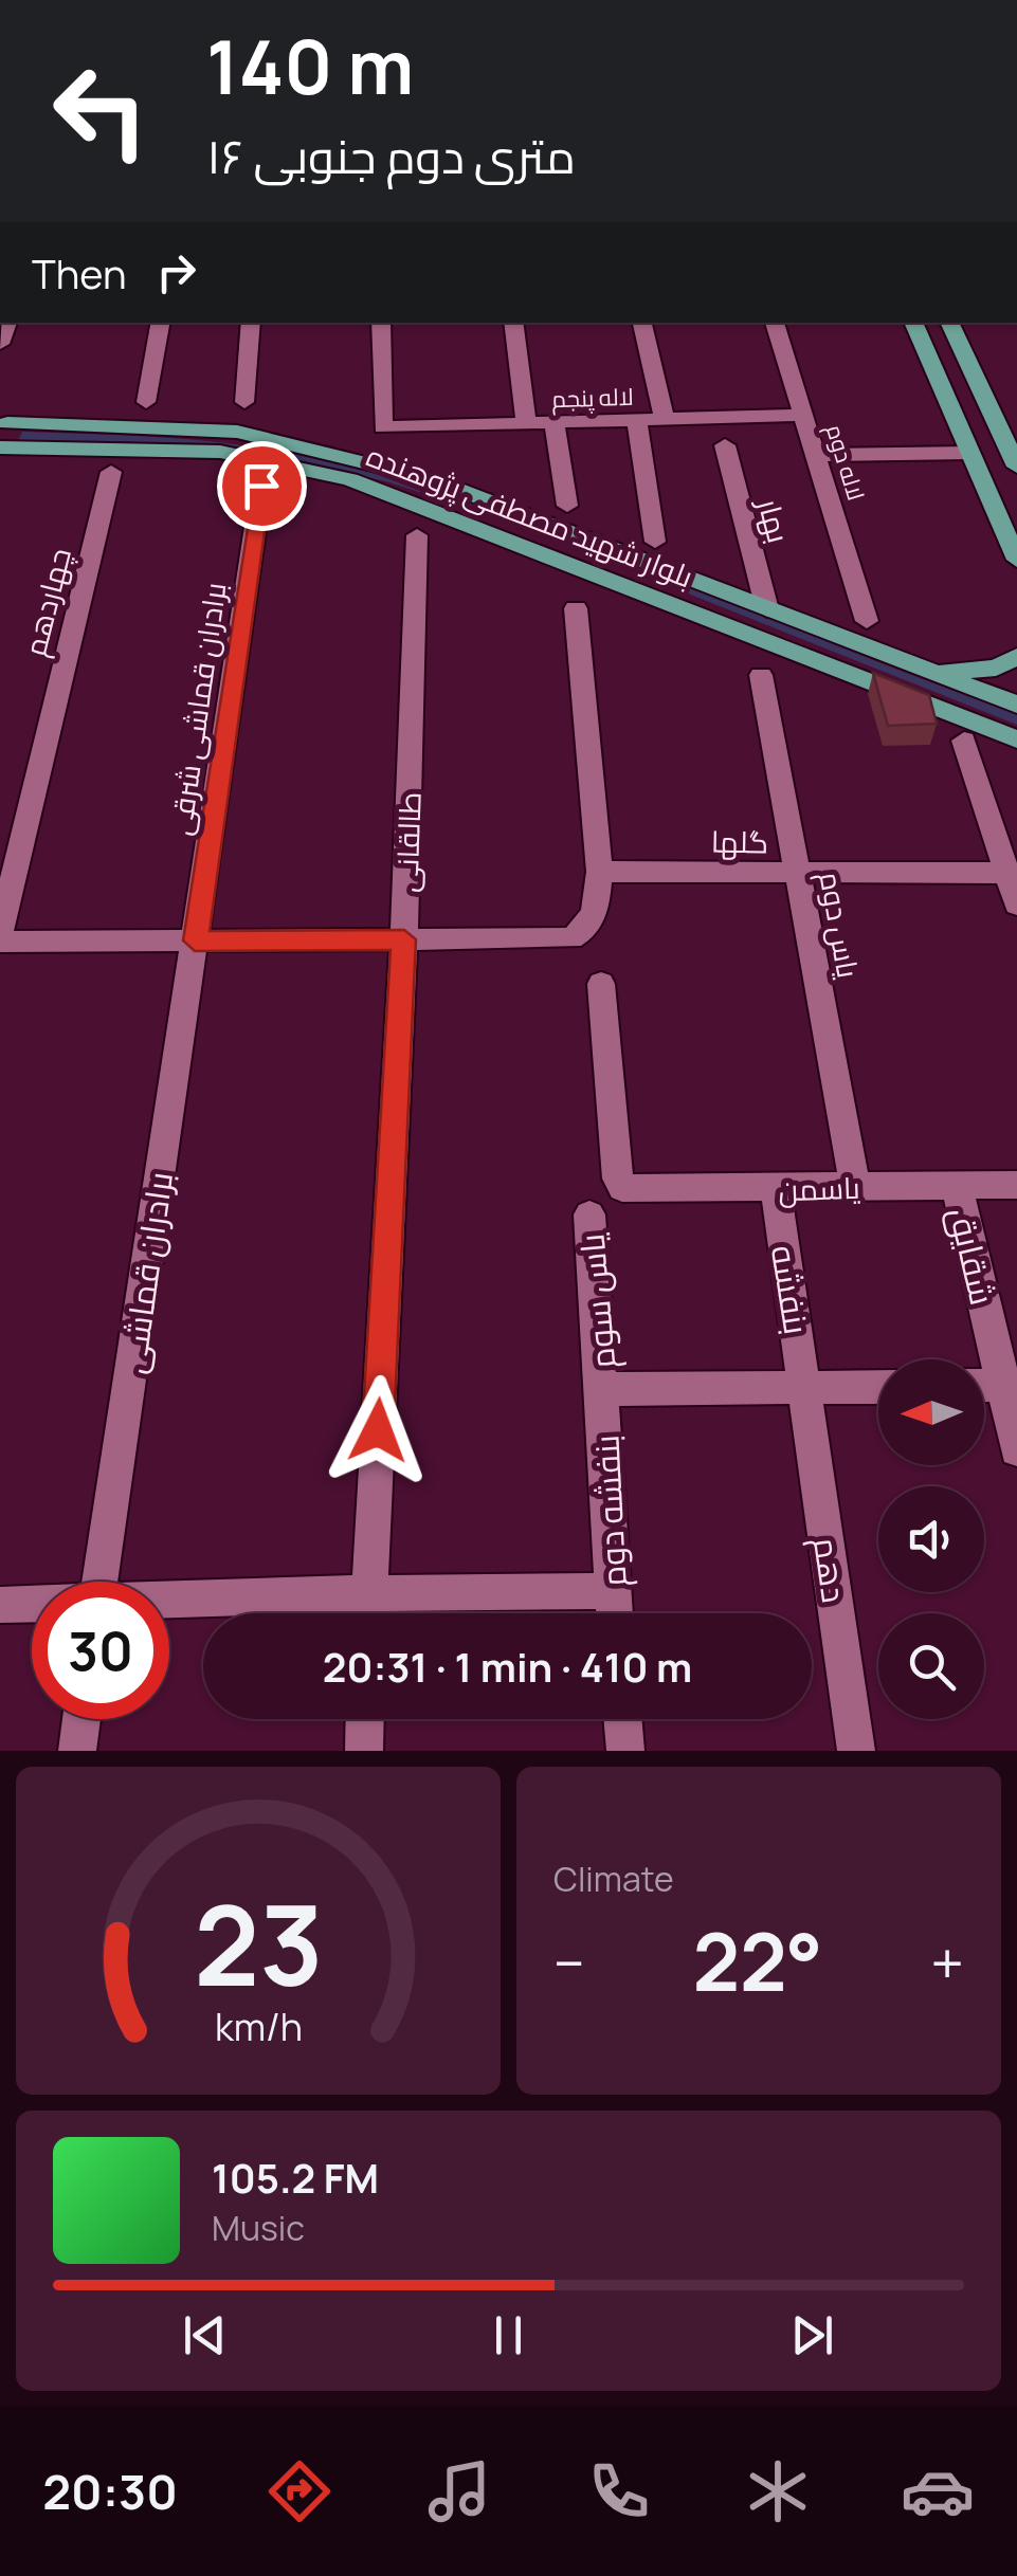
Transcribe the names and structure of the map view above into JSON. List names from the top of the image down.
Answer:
{
  "streets": {
    "main road": ["بلوار شهید مصطفی پژوهنده"],
    "street": [
      "لاله پنجم",
      "لاله دوم",
      "بهار",
      "چهاردهم",
      "برادران قماشی شرقی",
      "گلها",
      "طالقانی",
      "یاس دوم",
      "یاسمن",
      "شقایق",
      "برادران قماشی",
      "بنفشه",
      "یاس سوم",
      "بنفشه دوم",
      "دهم"
    ]
  },
  "crossings": [
    ["لاله پنجم", "لاله دوم"],
    ["بلوار شهید مصطفی پژوهنده", "بهار"],
    ["برادران قماشی شرقی", "برادران قماشی"],
    ["گلها", "یاس دوم"],
    ["یاس دوم", "یاسمن"],
    ["یاسمن", "شقایق"],
    ["یاسمن", "بنفشه"],
    ["بنفشه", "دهم"],
    ["یاس سوم", "بنفشه دوم"]
  ],
  "north": "left",
  "page": {
    "turn": ["140 m", "۱۶ متری دوم جنوبی"],
    "then": "Then",
    "limit": "30",
    "trip": "20:31 · 1 min · 410 m",
    "tile": "Climate",
    "heat": ["−", "22°", "+"],
    "song": ["105.2 FM", "Music"],
    "tabs": "20:30",
    "gauge": ["23", "km/h"]
  }
}
